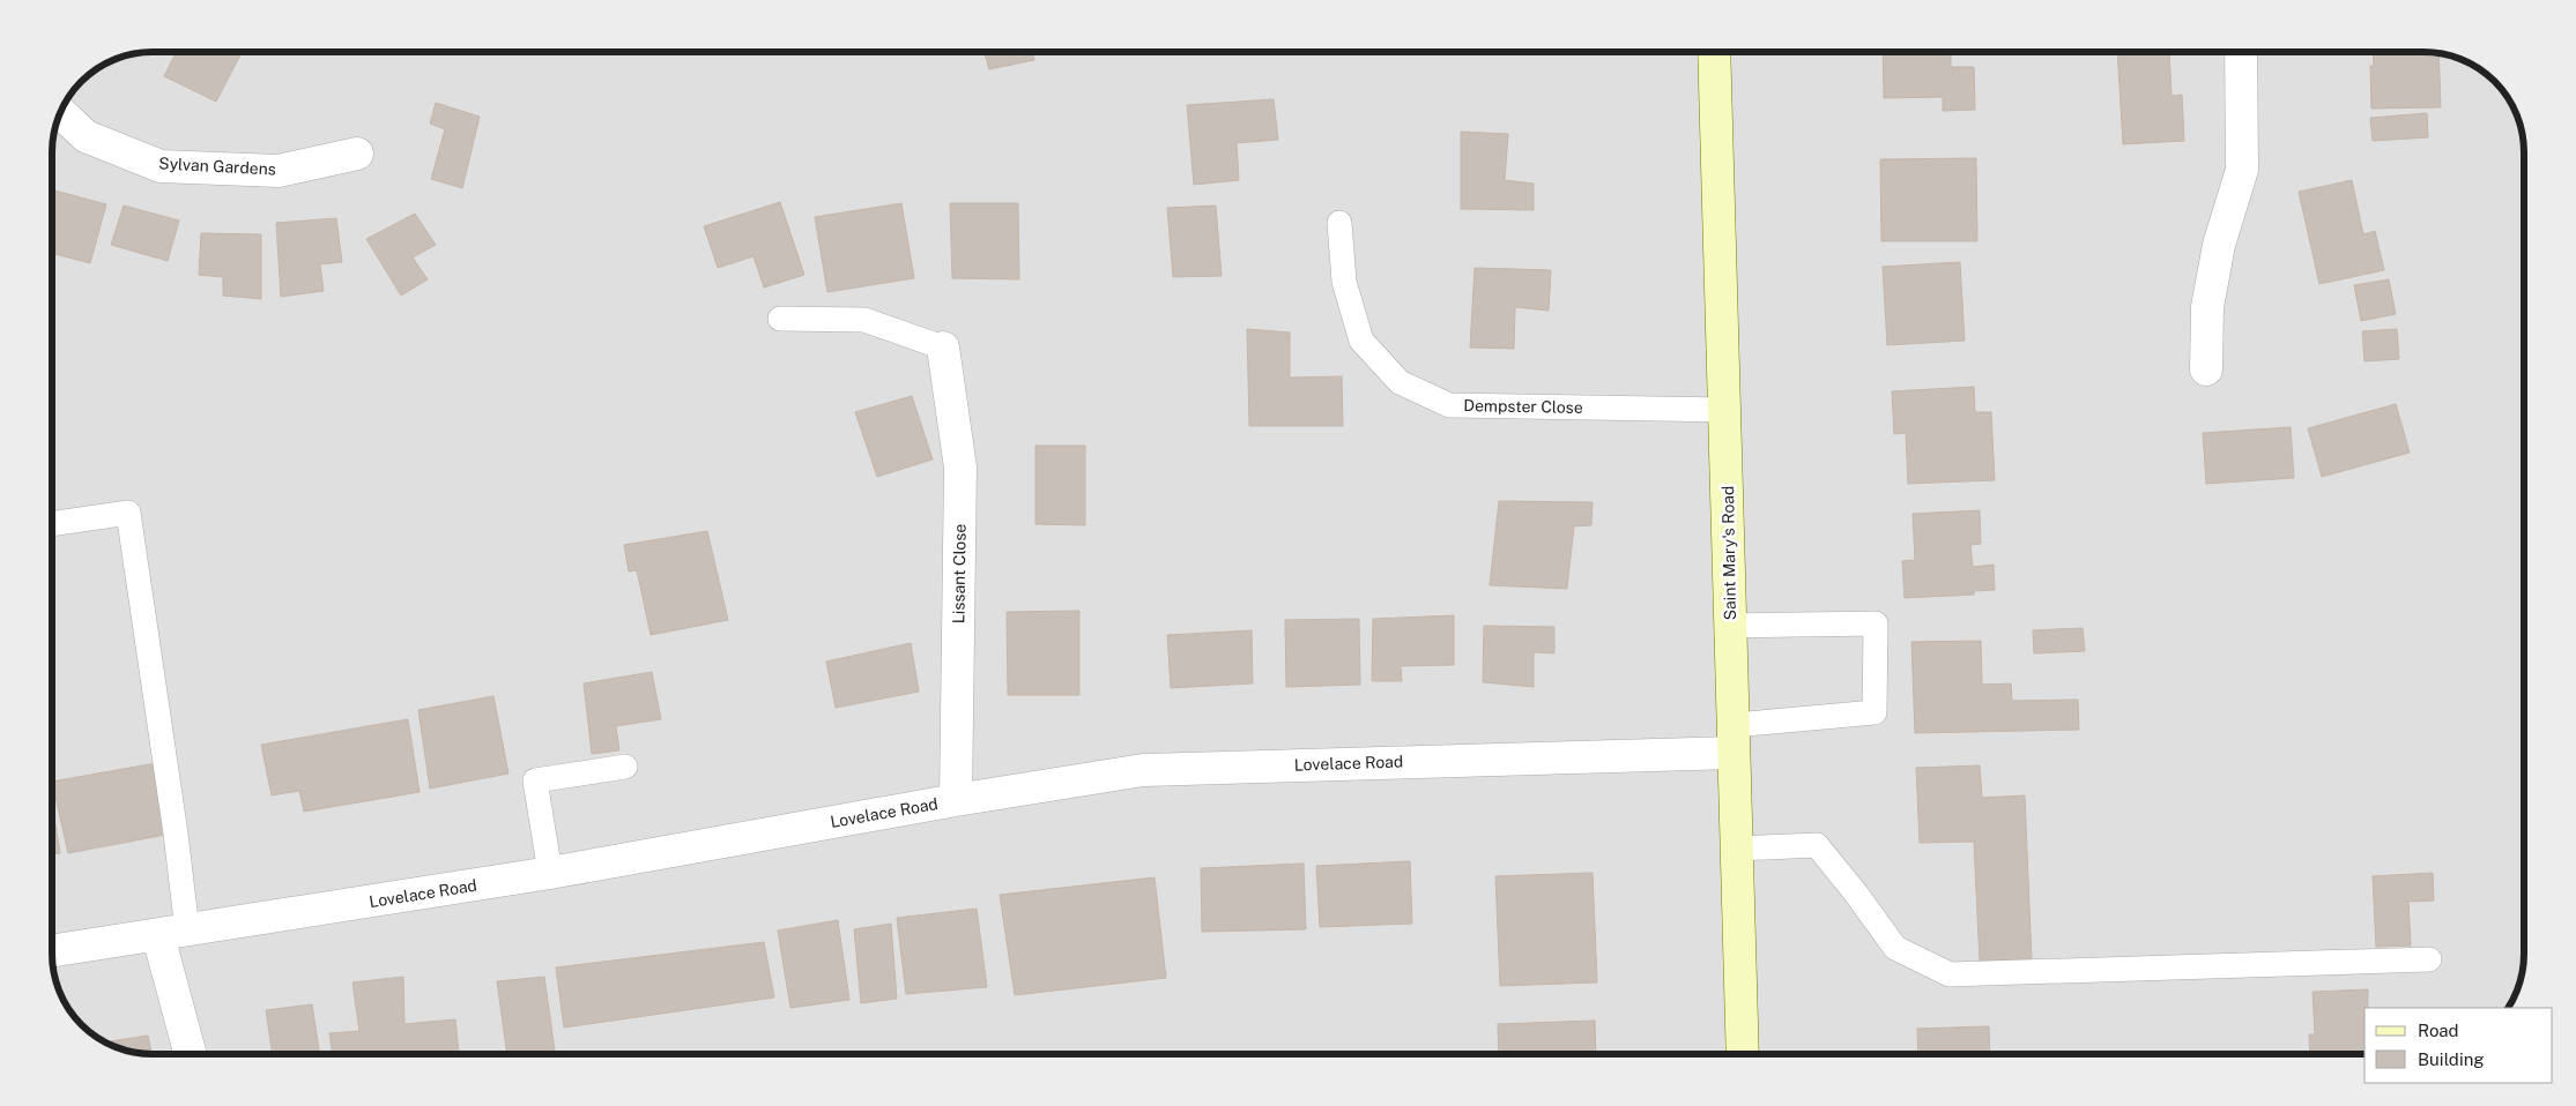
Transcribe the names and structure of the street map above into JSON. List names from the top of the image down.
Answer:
{
  "streets": {
    "street": [
      "Sylvan Gardens",
      "Saint Mary's Road",
      "Lissant Close",
      "Lovelace Road"
    ],
    "lane": ["Dempster Close"]
  },
  "crossings": [
    ["Dempster Close", "Saint Mary's Road"],
    ["Saint Mary's Road", "Lovelace Road"],
    ["Lissant Close", "Lovelace Road"]
  ],
  "legend": ["Road", "Building"]
}
